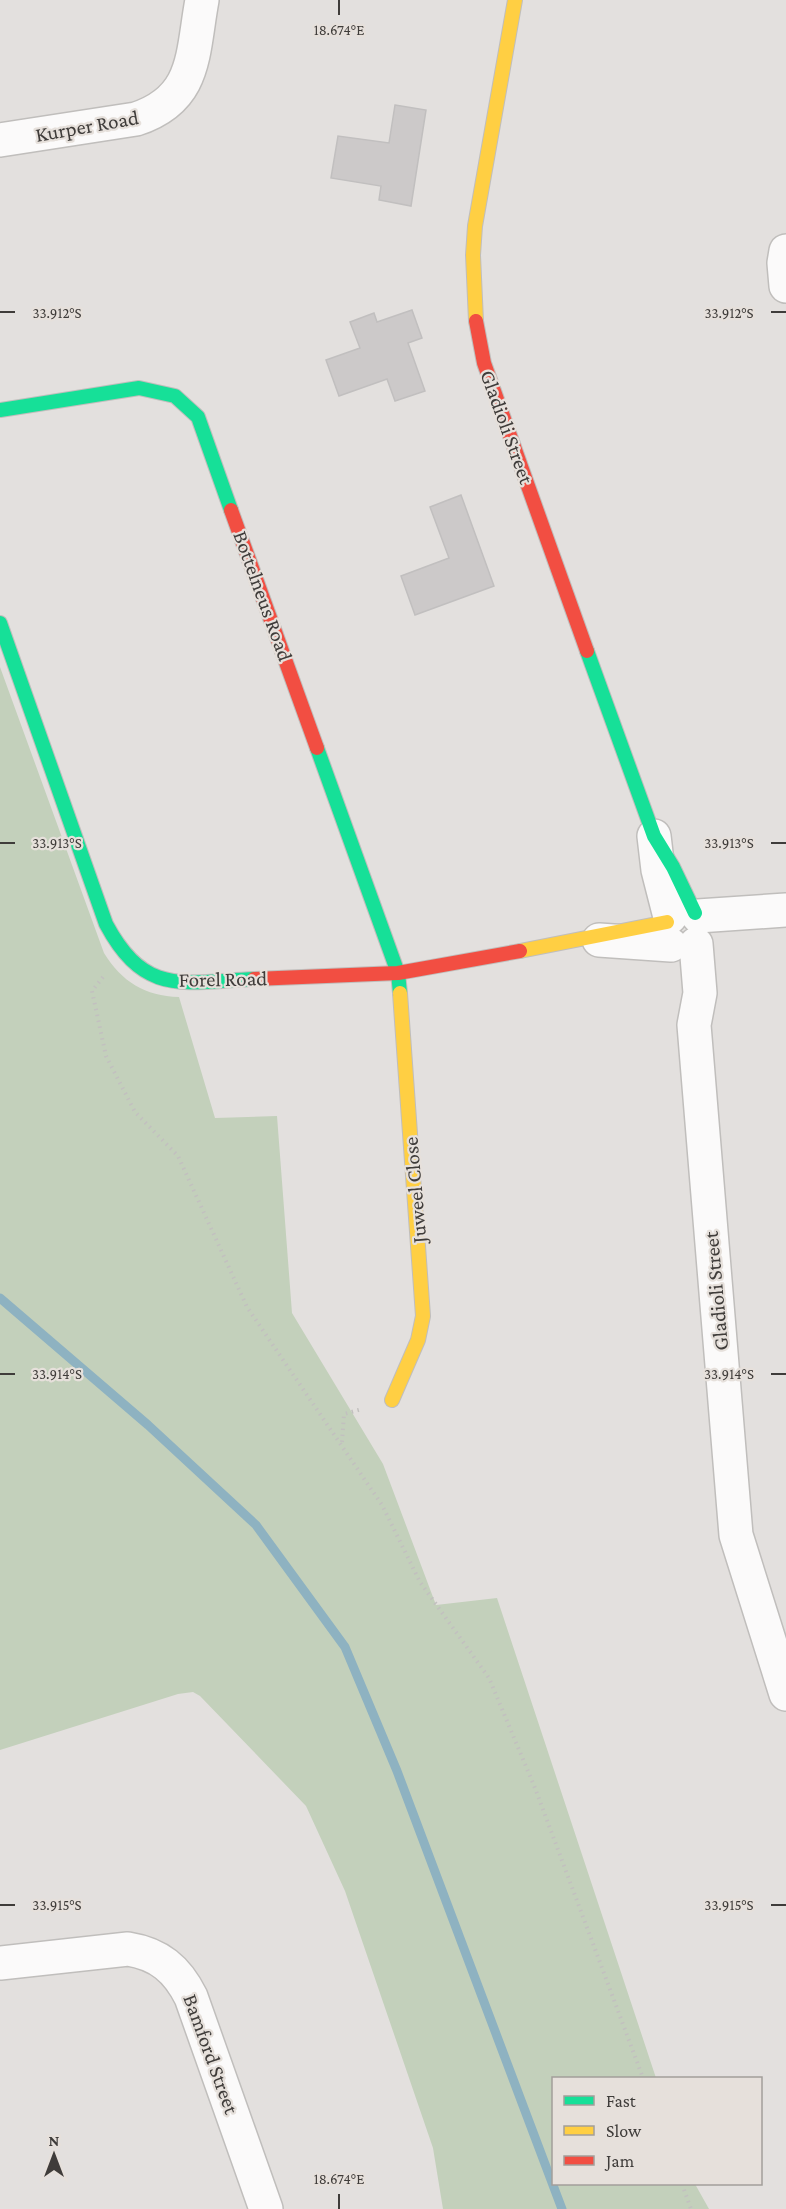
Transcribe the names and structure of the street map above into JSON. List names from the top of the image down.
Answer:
{
  "streets": {
    "street": [
      "Kurper Road",
      "Gladioli Street",
      "Bottelneus Road",
      "Forel Road",
      "Juweel Close",
      "Bamford Street"
    ]
  },
  "crossings": [
    ["Gladioli Street", "Forel Road"],
    ["Bottelneus Road", "Forel Road"],
    ["Bottelneus Road", "Juweel Close"],
    ["Forel Road", "Juweel Close"]
  ],
  "legend": ["Fast", "Slow", "Jam"],
  "north": "top",
  "coordinates": [
    "18.674°E",
    "33.912°S",
    "33.913°S",
    "33.914°S",
    "33.915°S"
  ]
}
